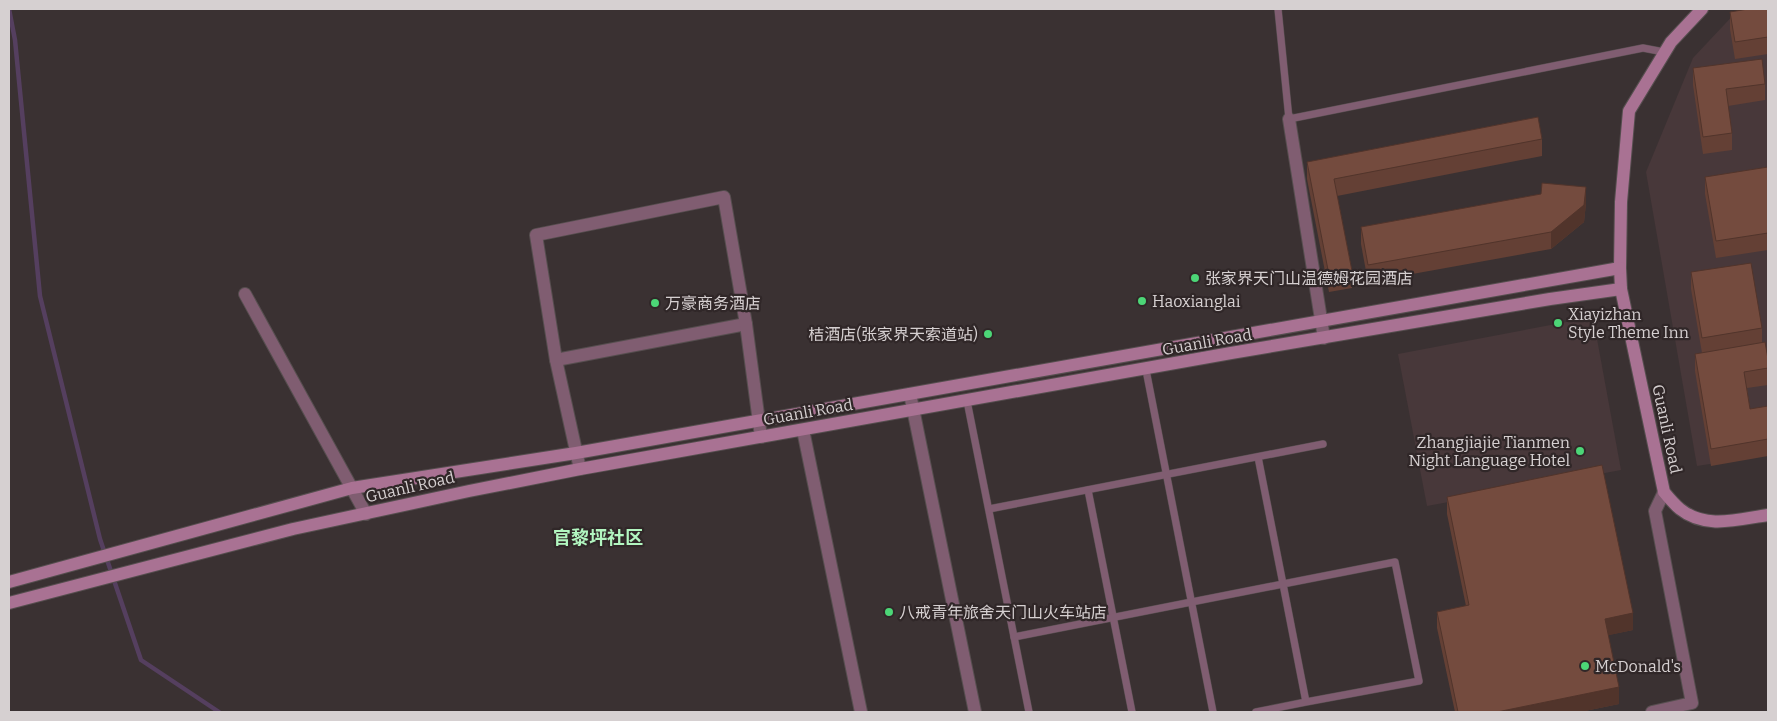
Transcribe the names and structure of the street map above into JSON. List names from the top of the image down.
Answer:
{
  "streets": {
    "main road": ["Guanli Road"]
  },
  "districts": ["官黎坪社区"],
  "places": [
    "张家界天门山温德姆花园酒店",
    "Haoxianglai",
    "万豪商务酒店",
    "Xiayizhan Style Theme Inn",
    "桔酒店(张家界天索道站)",
    "Zhangjiajie Tianmen Night Language Hotel",
    "八戒青年旅舍天门山火车站店",
    "McDonald's"
  ]
}
